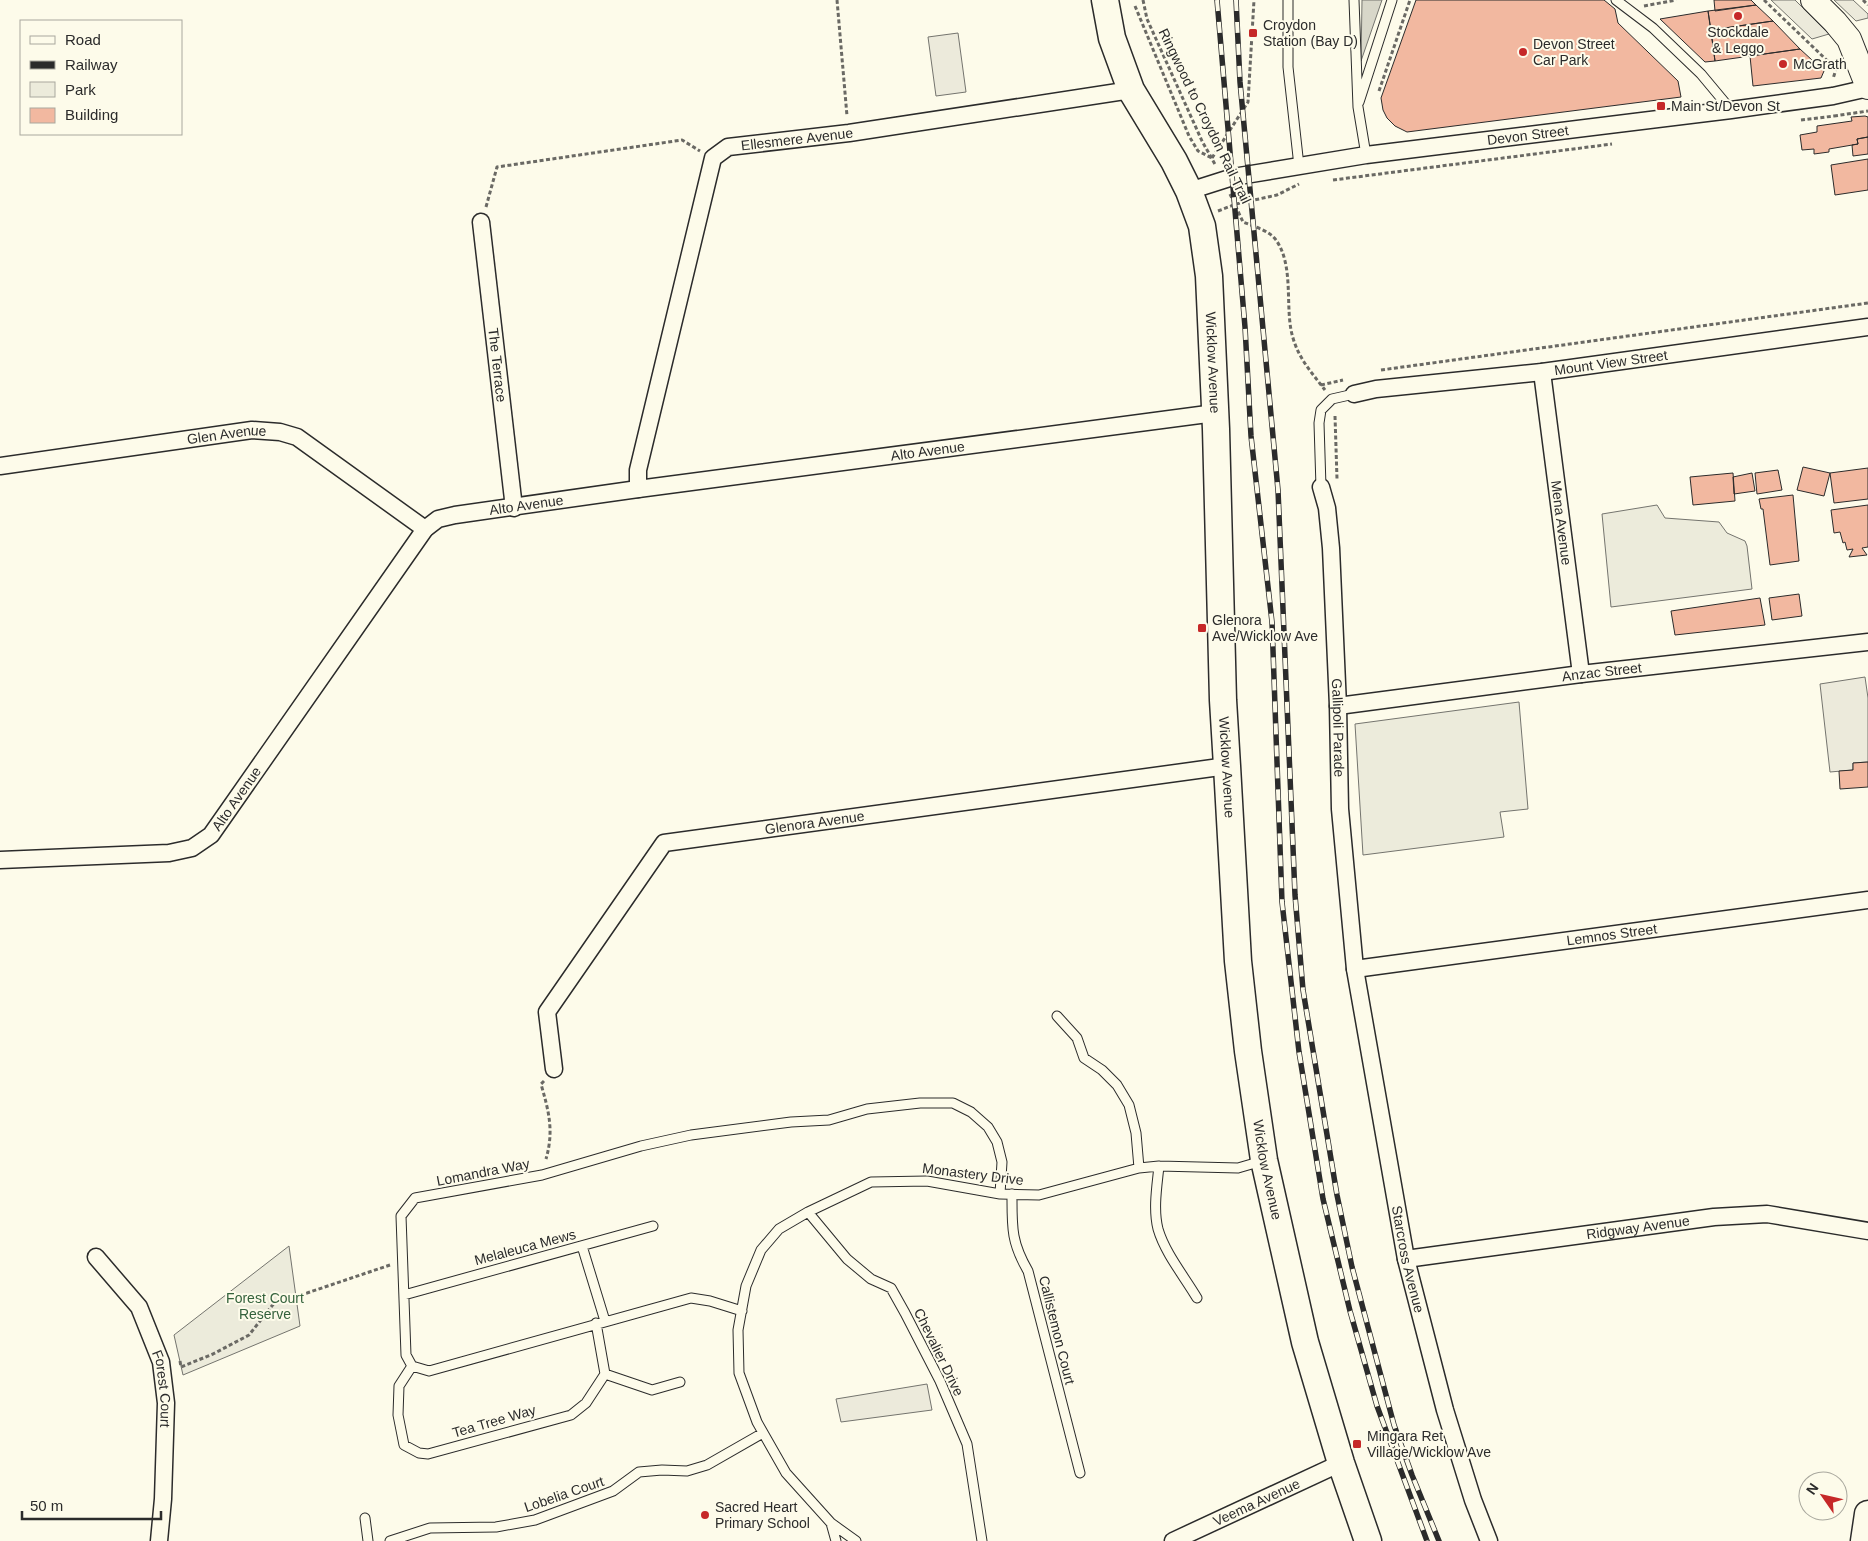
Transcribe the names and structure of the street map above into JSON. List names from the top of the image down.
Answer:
{
  "streets": {
    "main road": ["Wicklow Avenue"],
    "street": [
      "Devon Street",
      "Ellesmere Avenue",
      "Mount View Street",
      "The Terrace",
      "Glen Avenue",
      "Alto Avenue",
      "Mena Avenue",
      "Anzac Street",
      "Gallipoli Parade",
      "Glenora Avenue",
      "Lemnos Street",
      "Ridgway Avenue",
      "Starcross Avenue",
      "Forest Court",
      "Veema Avenue"
    ],
    "lane": [
      "Lomandra Way",
      "Monastery Drive",
      "Melaleuca Mews",
      "Callistemon Court",
      "Chevalier Drive",
      "Tea Tree Way",
      "Lobelia Court"
    ],
    "path": ["Ringwood to Croydon Rail Trail"]
  },
  "crossings": [
    ["Ringwood to Croydon Rail Trail", "Devon Street"],
    ["Ringwood to Croydon Rail Trail", "Gallipoli Parade"],
    ["Devon Street", "Wicklow Avenue"],
    ["Ellesmere Avenue", "Wicklow Avenue"],
    ["Mount View Street", "Mena Avenue"],
    ["Wicklow Avenue", "Alto Avenue"],
    ["Wicklow Avenue", "Glenora Avenue"],
    ["Wicklow Avenue", "Monastery Drive"],
    ["Wicklow Avenue", "Veema Avenue"],
    ["The Terrace", "Alto Avenue"],
    ["Glen Avenue", "Alto Avenue"],
    ["Mena Avenue", "Anzac Street"],
    ["Anzac Street", "Gallipoli Parade"],
    ["Gallipoli Parade", "Lemnos Street"],
    ["Gallipoli Parade", "Starcross Avenue"],
    ["Lemnos Street", "Starcross Avenue"],
    ["Lomandra Way", "Monastery Drive"],
    ["Lomandra Way", "Melaleuca Mews"],
    ["Lomandra Way", "Tea Tree Way"],
    ["Monastery Drive", "Callistemon Court"],
    ["Monastery Drive", "Chevalier Drive"],
    ["Monastery Drive", "Lobelia Court"],
    ["Ridgway Avenue", "Starcross Avenue"]
  ],
  "parks": ["Forest Court Reserve"],
  "places": {
    "other": [
      "Stockdale & Leggo",
      "Devon Street Car Park",
      "McGrath",
      "Sacred Heart Primary School"
    ],
    "transit": [
      "Croydon Station (Bay D)",
      "Main St/Devon St",
      "Glenora Ave/Wicklow Ave",
      "Mingara Ret Village/Wicklow Ave"
    ]
  },
  "legend": [
    "Road",
    "Railway",
    "Park",
    "Building"
  ],
  "scale_bar": "50 m",
  "north": "top left"
}
